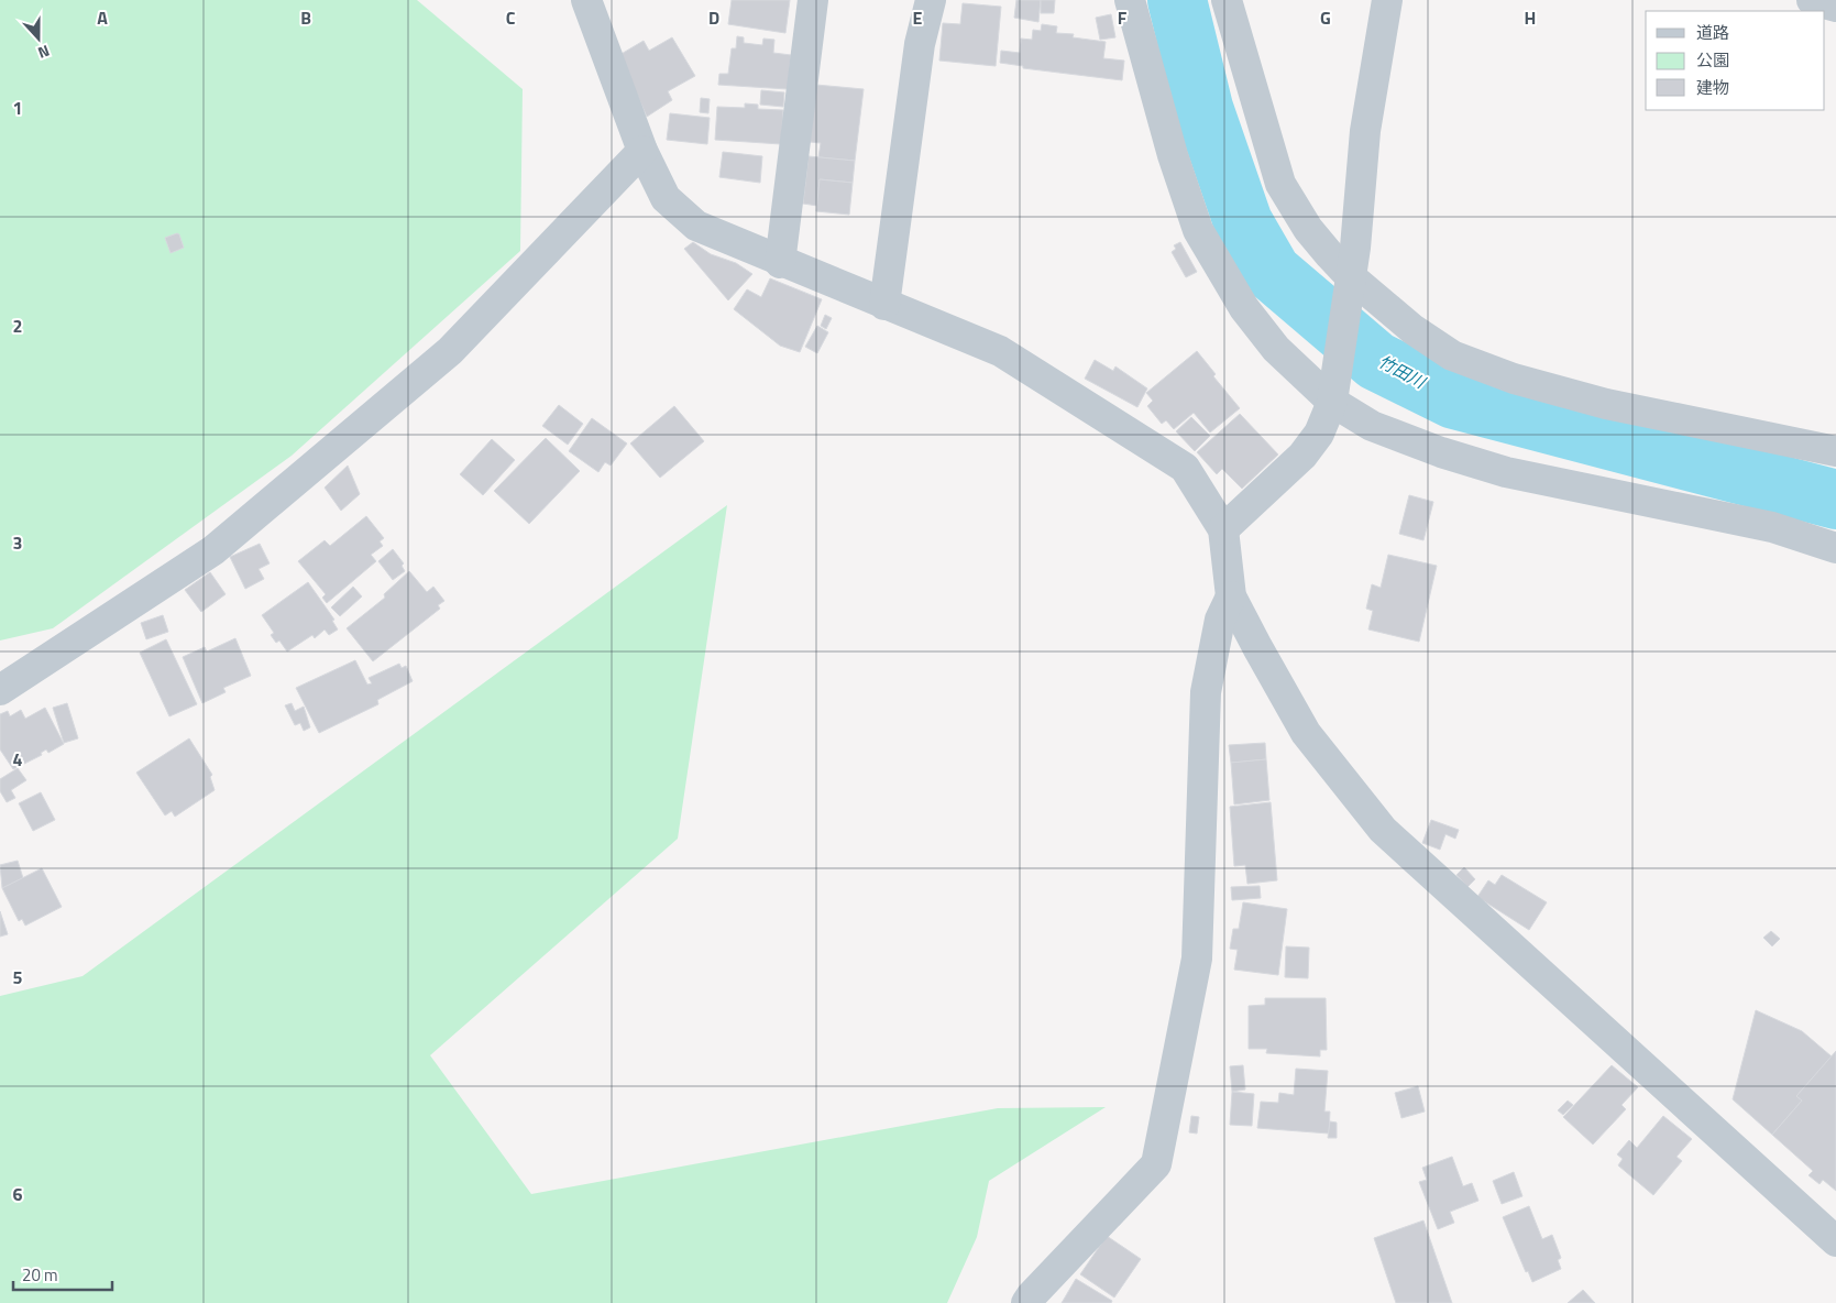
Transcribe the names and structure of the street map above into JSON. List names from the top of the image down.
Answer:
{
  "water": ["竹田川"],
  "legend": ["道路", "公園", "建物"],
  "scale_bar": "20 m",
  "north": "bottom",
  "grid": {
    "columns": [
      "A",
      "B",
      "C",
      "D",
      "E",
      "F",
      "G",
      "H"
    ],
    "rows": [
      "1",
      "2",
      "3",
      "4",
      "5",
      "6"
    ]
  }
}
